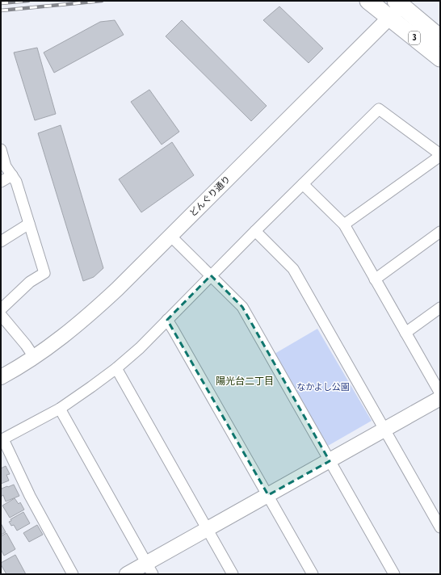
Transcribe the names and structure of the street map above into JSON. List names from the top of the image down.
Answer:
{
  "streets": {
    "main road": ["3"],
    "street": ["どんぐり通り"]
  },
  "crossings": [
    ["3", "どんぐり通り"]
  ],
  "districts": ["陽光台二丁目"],
  "parks": ["なかよし公園"]
}
